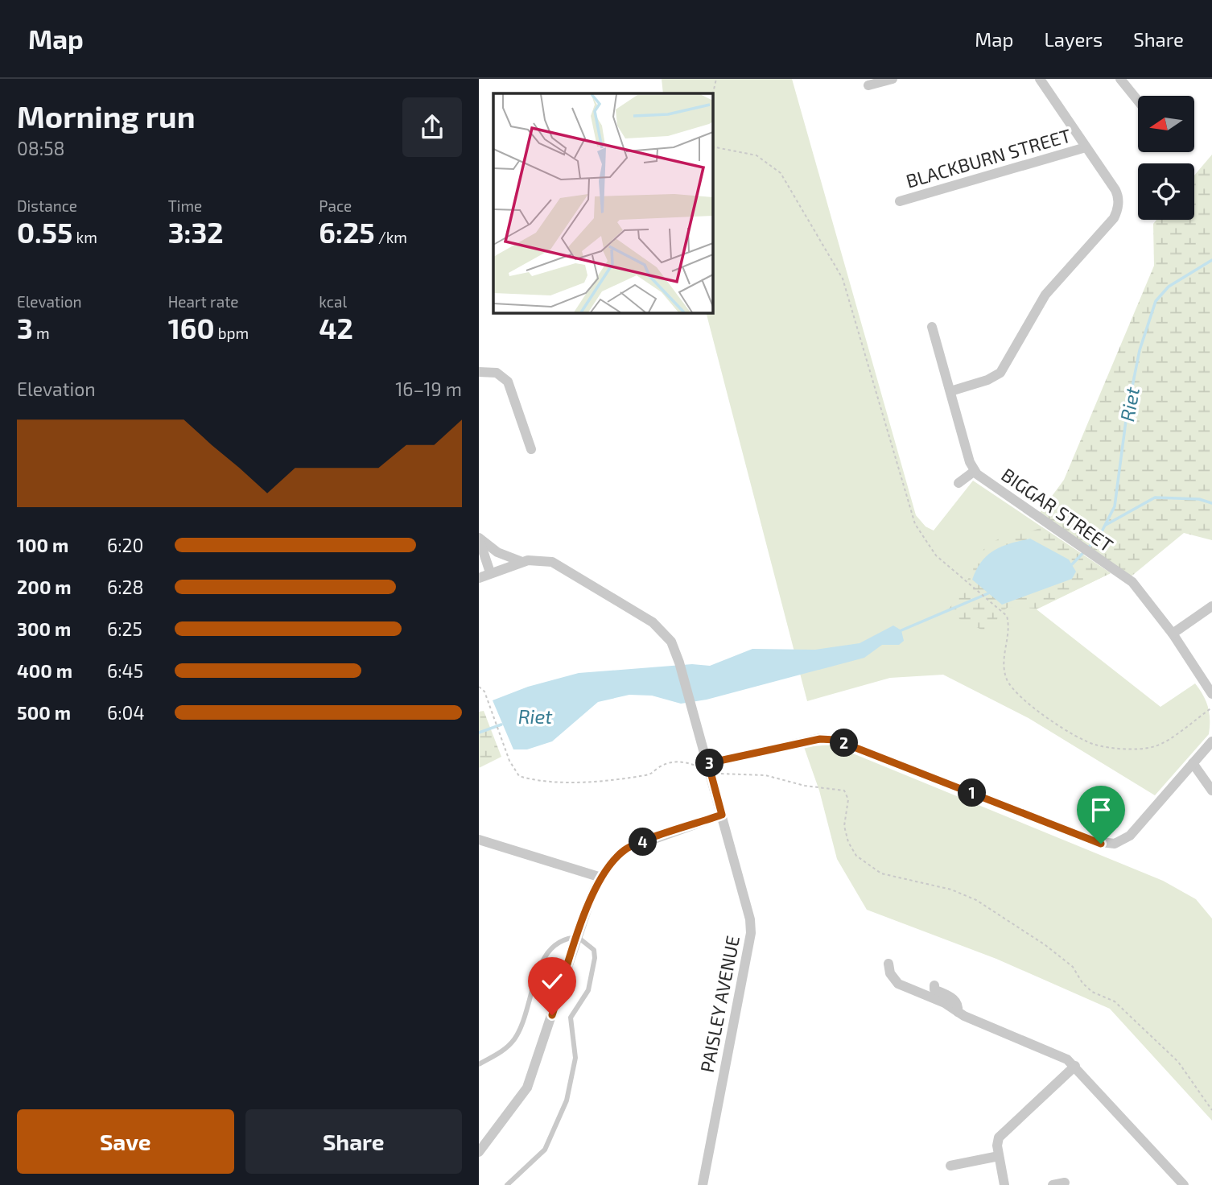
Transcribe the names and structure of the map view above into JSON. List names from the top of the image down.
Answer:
{
  "streets": {
    "street": ["BLACKBURN STREET", "BIGGAR STREET", "PAISLEY AVENUE"]
  },
  "water": ["Riet"],
  "north": "left",
  "page": {
    "header": "Map",
    "nav": ["Map", "Layers", "Share"],
    "heading": ["Morning run", "08:58"],
    "stats": [
      ["Distance", "0.55 km"],
      ["Time", "3:32"],
      ["Pace", "6:25 /km"],
      ["Elevation", "3 m"],
      ["Heart rate", "160 bpm"],
      ["kcal", "42"]
    ],
    "chart": ["Elevation", "16–19 m"],
    "list": [
      {
        "name": "100 m",
        "note": "6:20"
      },
      {
        "name": "200 m",
        "note": "6:28"
      },
      {
        "name": "300 m",
        "note": "6:25"
      },
      {
        "name": "400 m",
        "note": "6:45"
      },
      {
        "name": "500 m",
        "note": "6:04"
      }
    ],
    "pins": [
      "2",
      "3",
      "1",
      "4"
    ],
    "buttons": ["Save", "Share"]
  }
}
